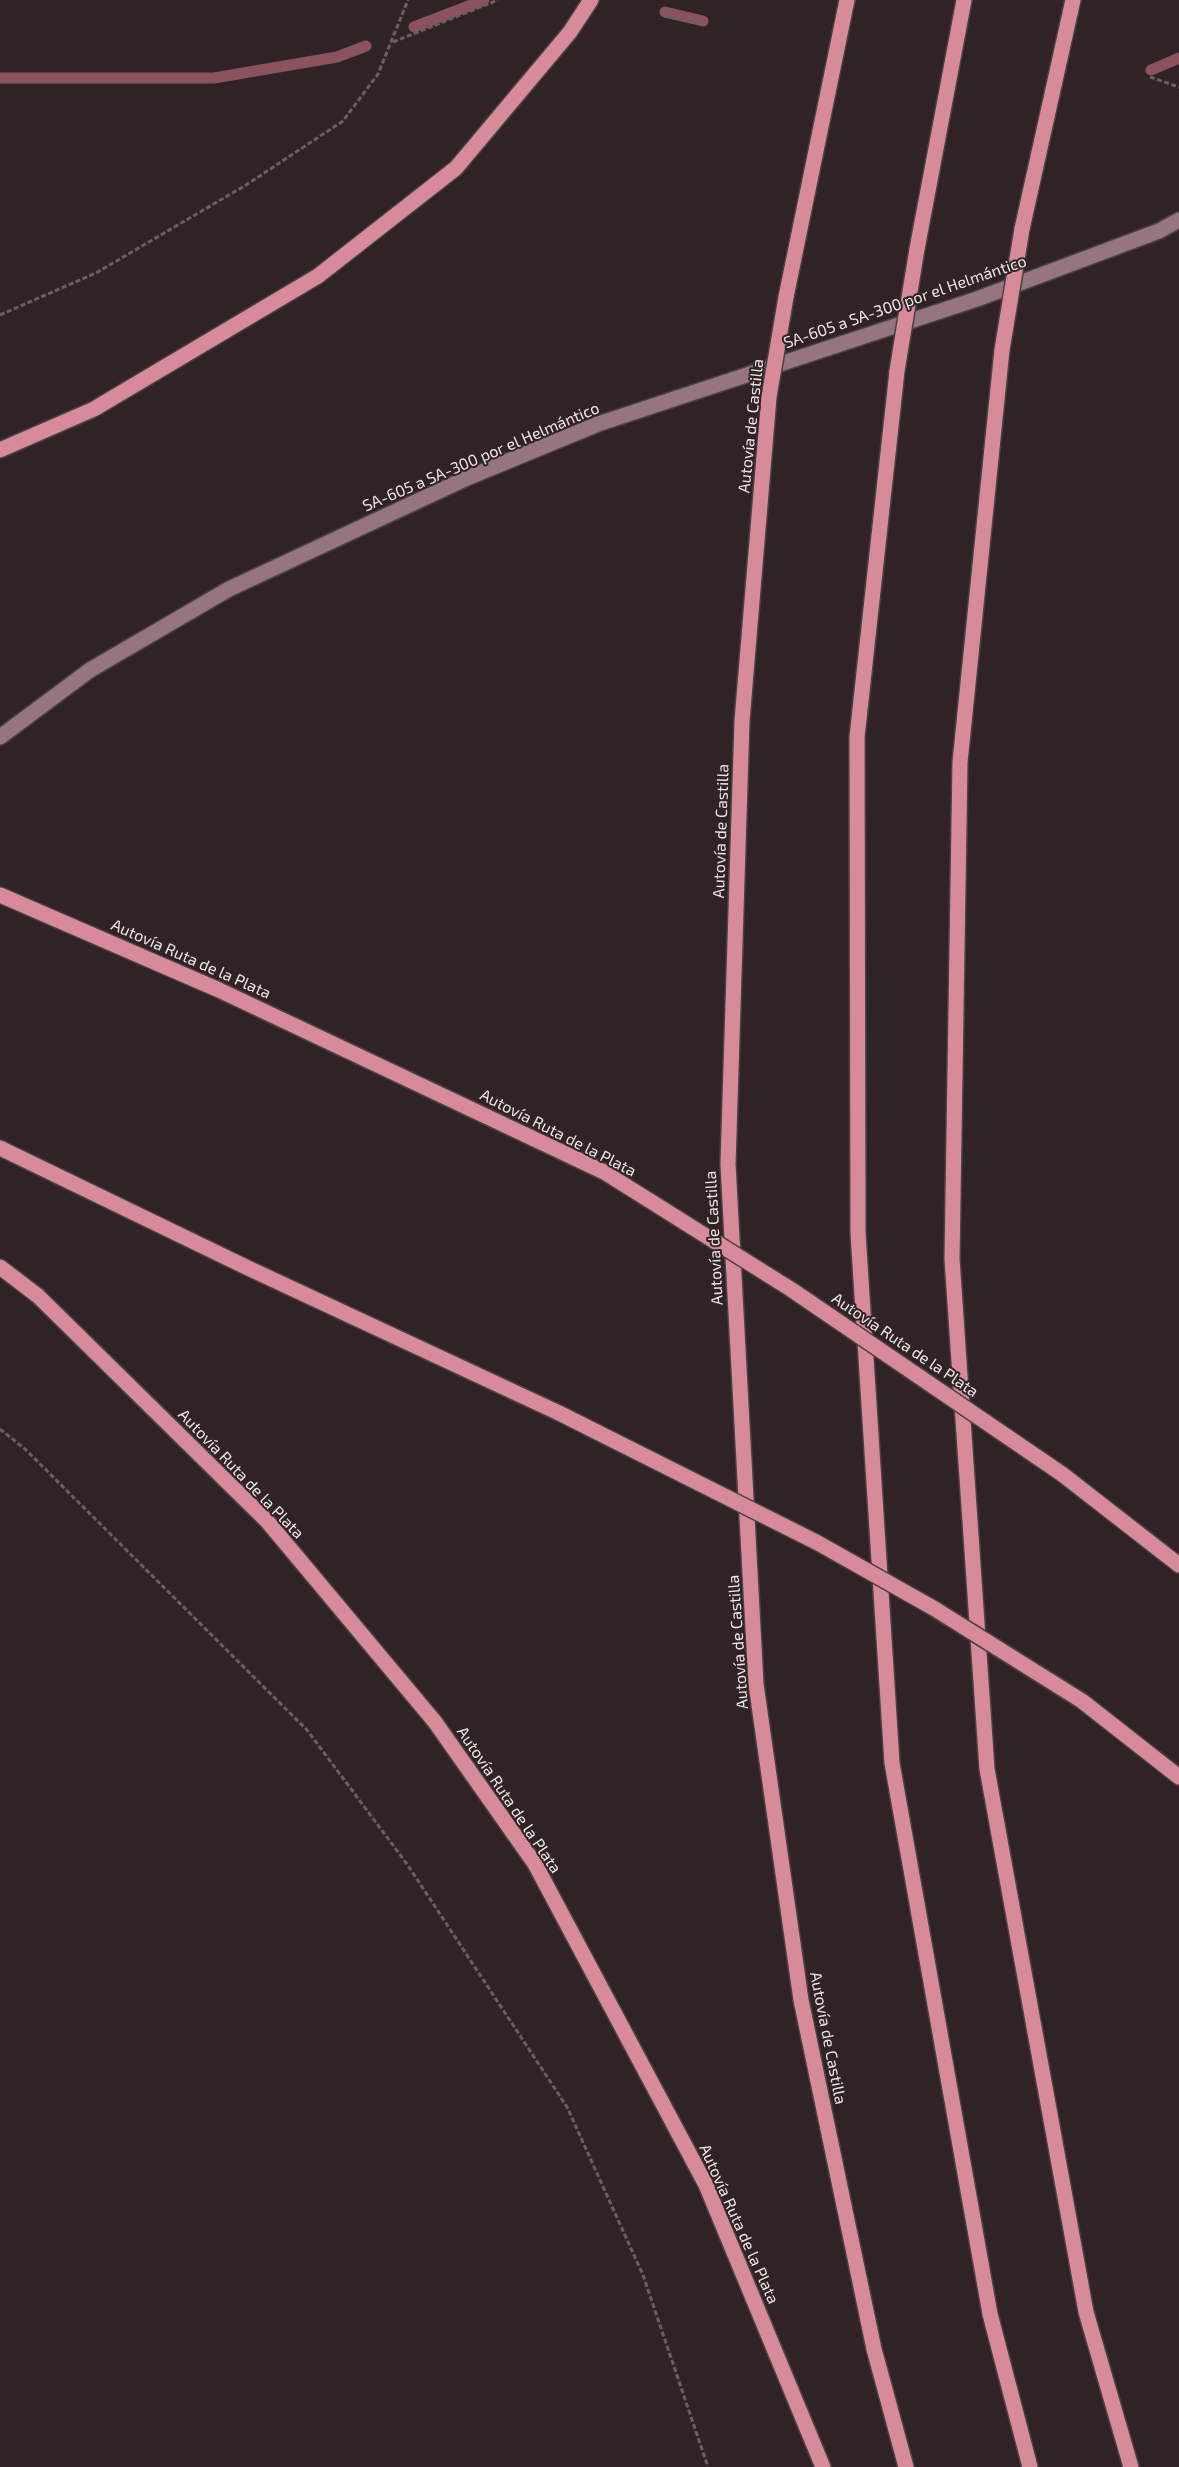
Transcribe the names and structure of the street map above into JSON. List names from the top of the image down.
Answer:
{
  "streets": {
    "highway": ["Autovía de Castilla", "Autovía Ruta de la Plata"],
    "street": ["SA-605 a SA-300 por el Helmántico"]
  }
}
